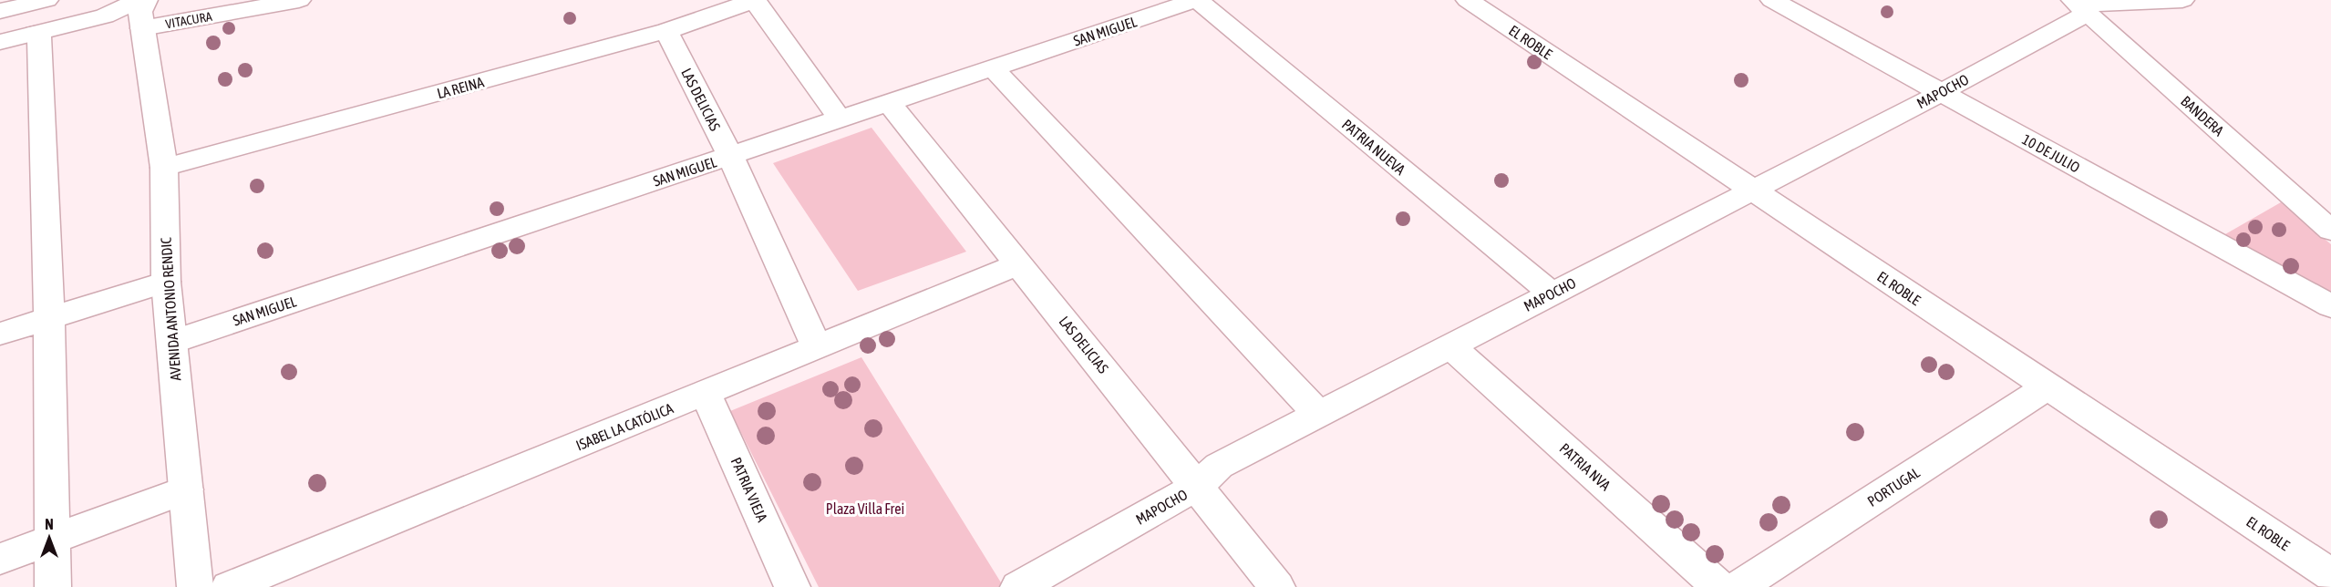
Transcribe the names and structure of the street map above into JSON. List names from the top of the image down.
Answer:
{
  "streets": {
    "street": [
      "VITACURA",
      "SAN MIGUEL",
      "EL ROBLE",
      "LA REINA",
      "MAPOCHO",
      "LAS DELICIAS",
      "BANDERA",
      "PATRIA NUEVA",
      "10 DE JULIO",
      "AVENIDA ANTONIO RENDIC",
      "ISABEL LA CATÓLICA",
      "PATRIA NVA",
      "PORTUGAL",
      "PATRIA VIEJA"
    ]
  },
  "crossings": [
    ["VITACURA", "AVENIDA ANTONIO RENDIC"],
    ["SAN MIGUEL", "LAS DELICIAS"],
    ["SAN MIGUEL", "PATRIA NUEVA"],
    ["SAN MIGUEL", "AVENIDA ANTONIO RENDIC"],
    ["EL ROBLE", "MAPOCHO"],
    ["EL ROBLE", "PORTUGAL"],
    ["LA REINA", "LAS DELICIAS"],
    ["LA REINA", "AVENIDA ANTONIO RENDIC"],
    ["MAPOCHO", "LAS DELICIAS"],
    ["MAPOCHO", "BANDERA"],
    ["MAPOCHO", "PATRIA NUEVA"],
    ["MAPOCHO", "10 DE JULIO"],
    ["MAPOCHO", "PATRIA NVA"],
    ["LAS DELICIAS", "ISABEL LA CATÓLICA"],
    ["ISABEL LA CATÓLICA", "PATRIA VIEJA"]
  ],
  "parks": ["Plaza Villa Frei"],
  "north": "top"
}
